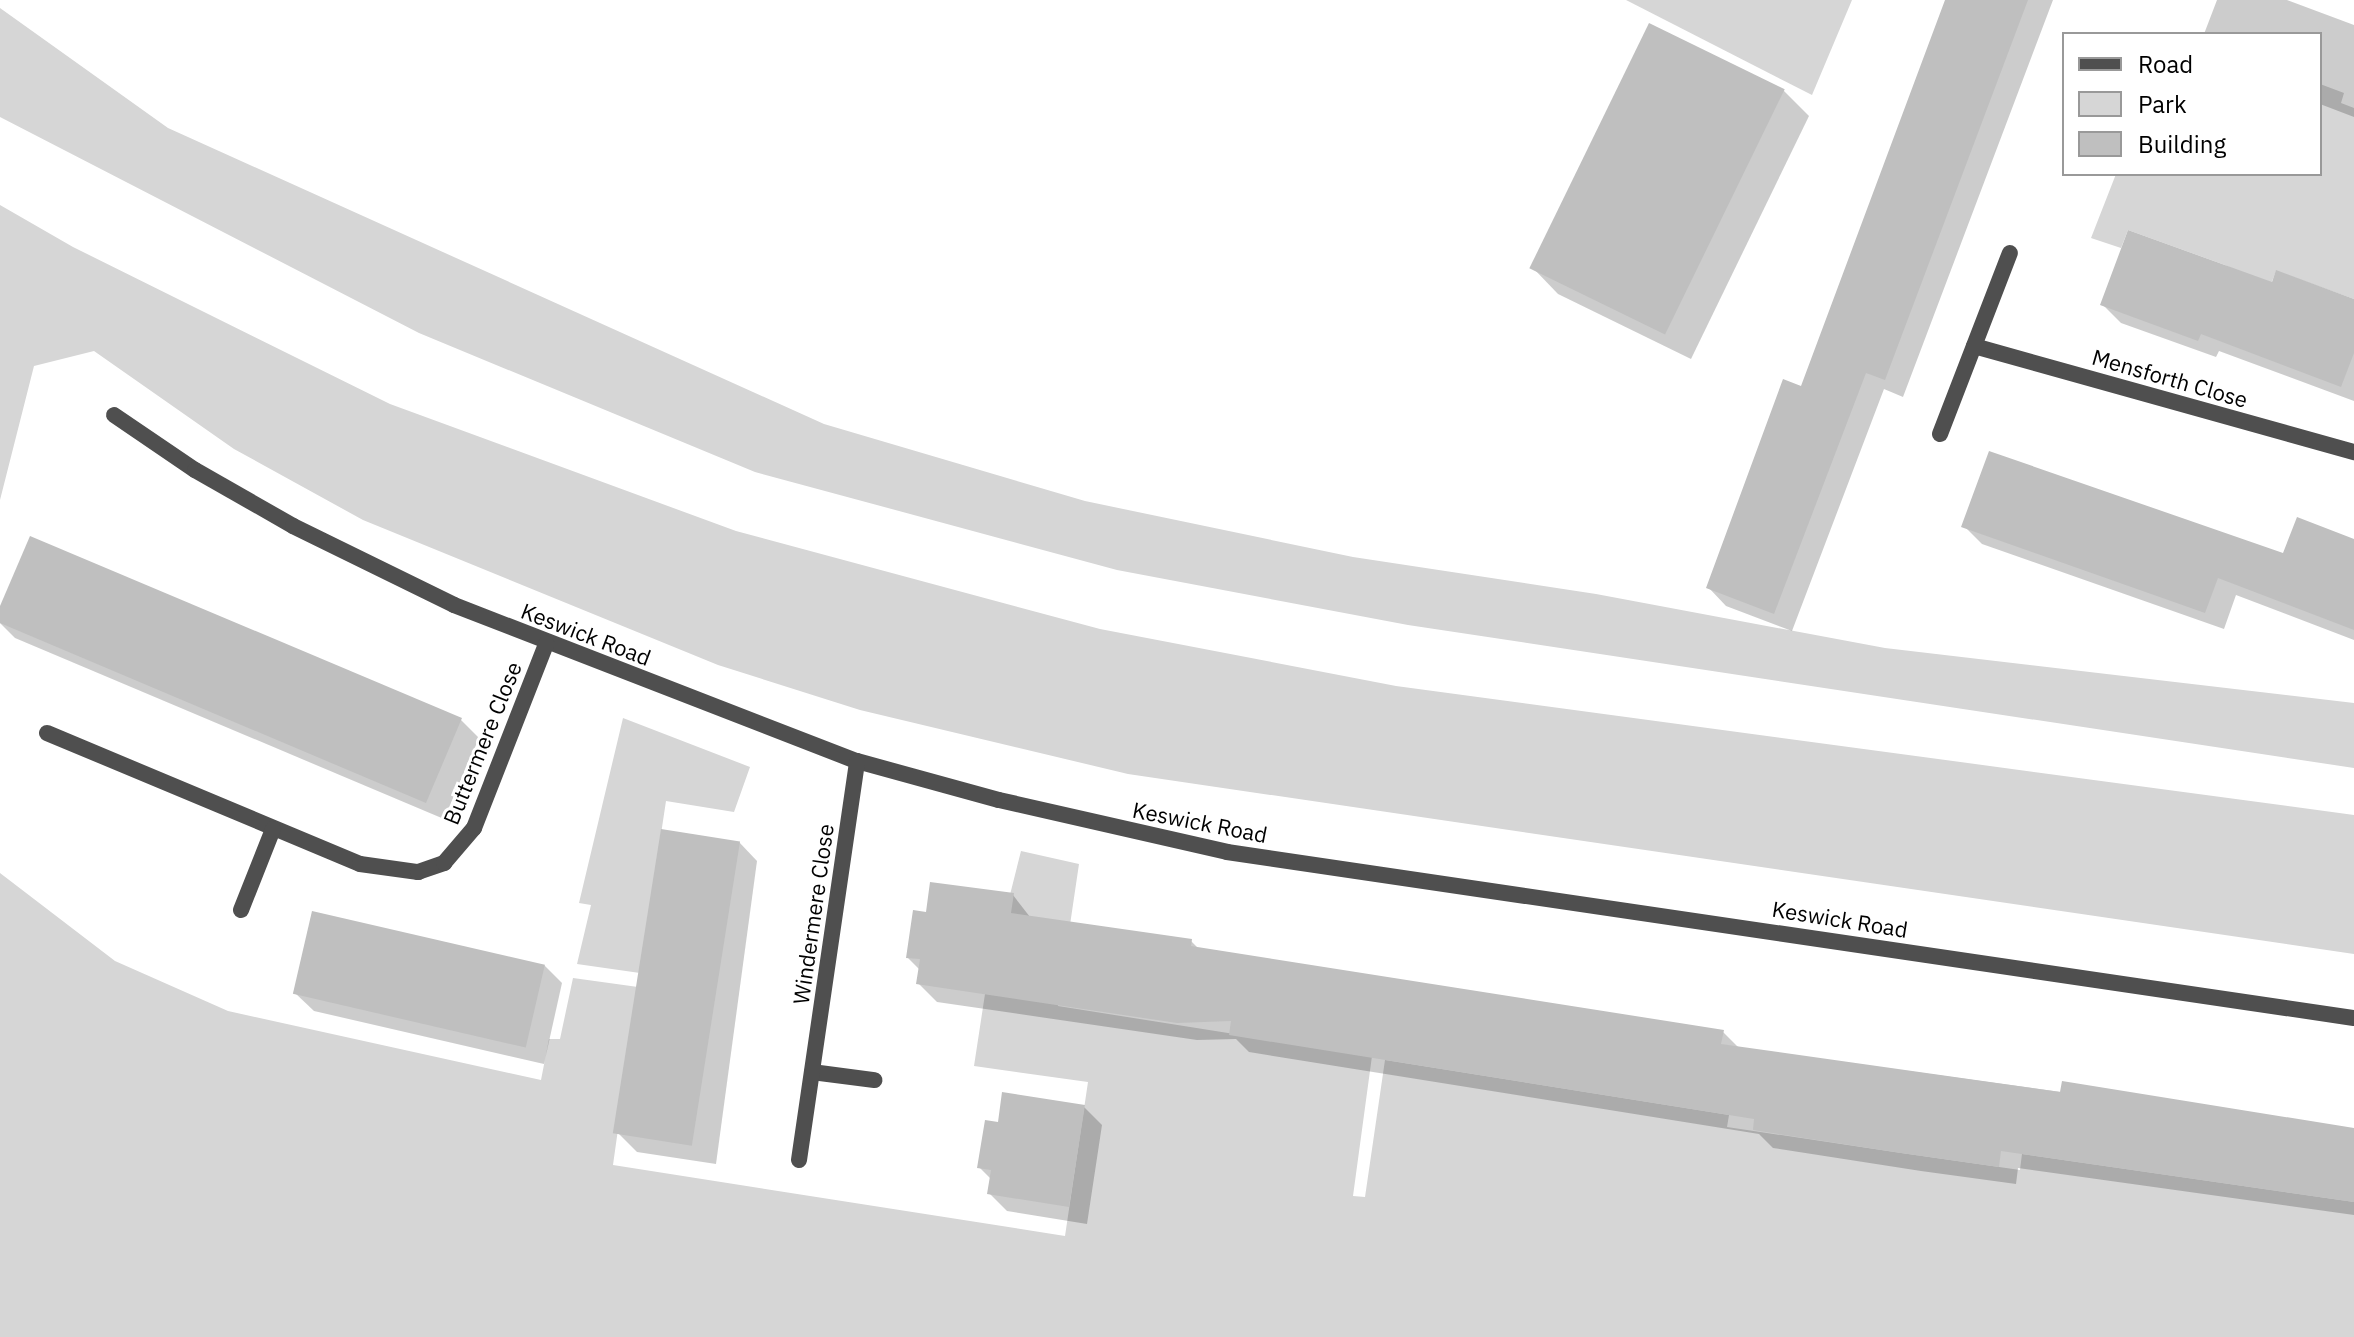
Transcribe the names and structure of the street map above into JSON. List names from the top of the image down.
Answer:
{
  "streets": {
    "street": [
      "Mensforth Close",
      "Keswick Road",
      "Buttermere Close",
      "Windermere Close"
    ]
  },
  "crossings": [
    ["Keswick Road", "Buttermere Close"],
    ["Keswick Road", "Windermere Close"]
  ],
  "legend": ["Road", "Park", "Building"]
}
